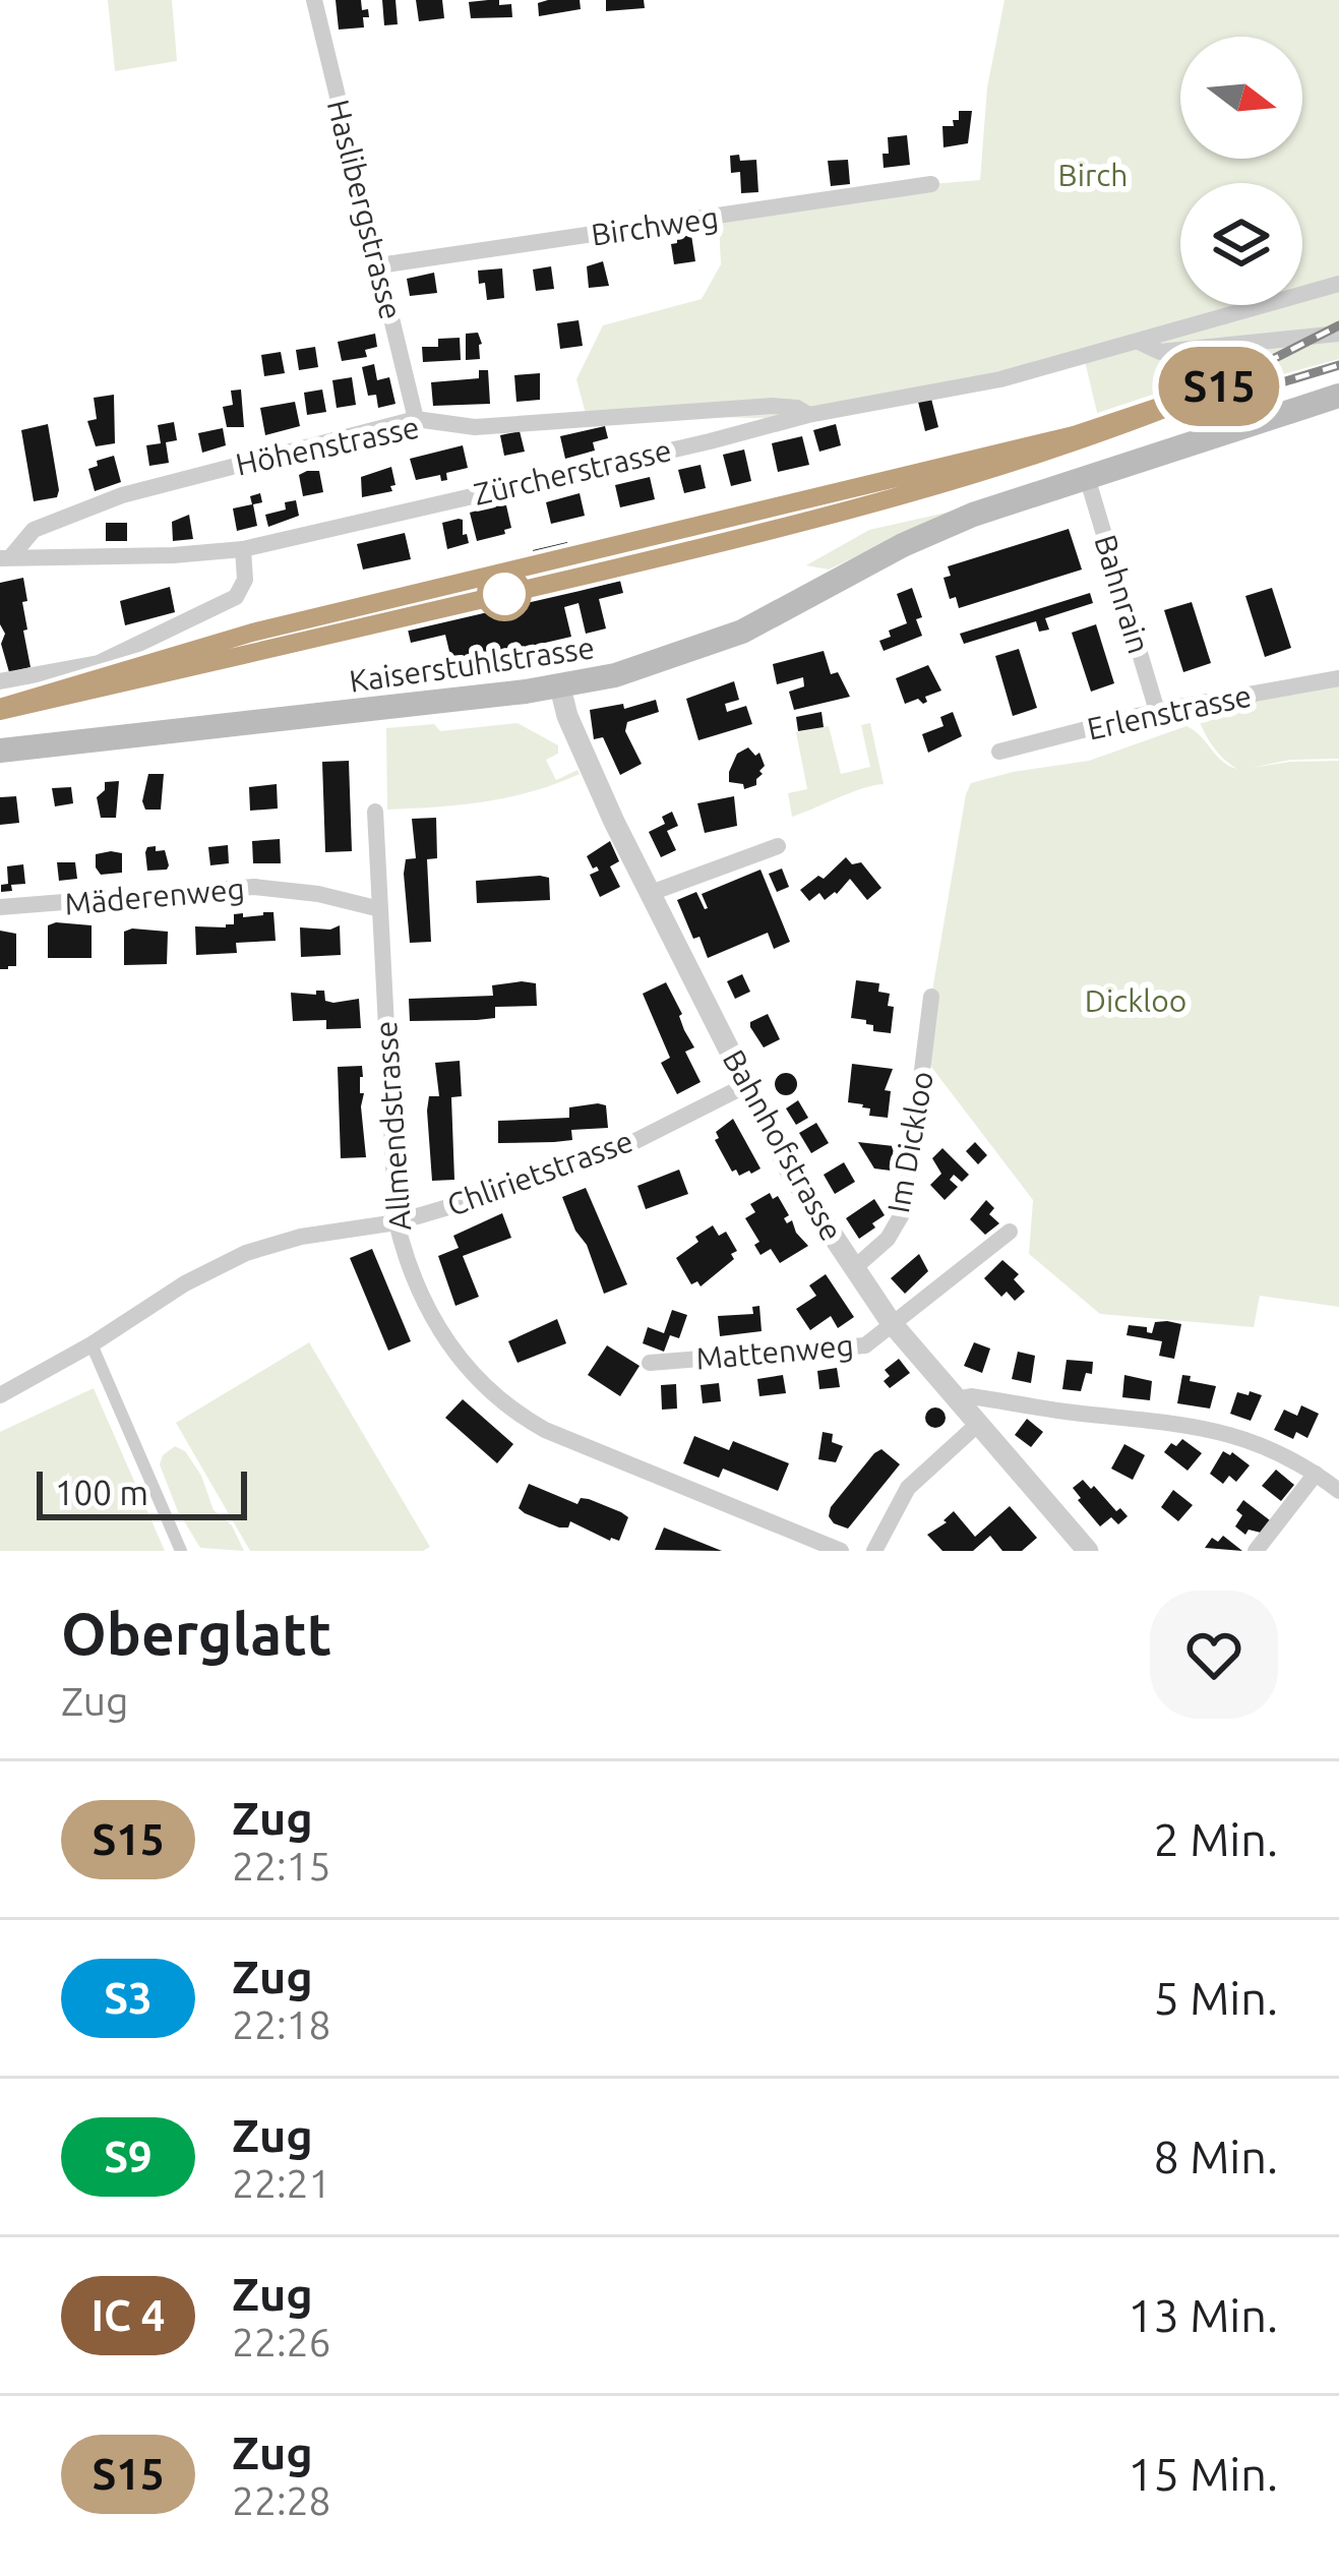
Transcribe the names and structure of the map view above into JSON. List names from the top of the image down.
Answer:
{
  "streets": {
    "main road": ["Kaiserstuhlstrasse"],
    "street": [
      "Haslibergstrasse",
      "Birchweg",
      "Höhenstrasse",
      "Zürcherstrasse",
      "Bahnrain",
      "Erlenstrasse",
      "Mäderenweg",
      "Allmendstrasse",
      "Im Dickloo",
      "Bahnhofstrasse",
      "Chlirietstrasse",
      "Mattenweg"
    ]
  },
  "crossings": [
    ["Haslibergstrasse", "Birchweg"],
    ["Haslibergstrasse", "Höhenstrasse"],
    ["Höhenstrasse", "Zürcherstrasse"],
    ["Bahnrain", "Kaiserstuhlstrasse"],
    ["Bahnrain", "Erlenstrasse"],
    ["Kaiserstuhlstrasse", "Bahnhofstrasse"],
    ["Mäderenweg", "Allmendstrasse"],
    ["Allmendstrasse", "Chlirietstrasse"],
    ["Im Dickloo", "Bahnhofstrasse"],
    ["Bahnhofstrasse", "Chlirietstrasse"],
    ["Bahnhofstrasse", "Mattenweg"]
  ],
  "parks": ["Birch", "Dickloo"],
  "scale_bar": "100 m",
  "north": "right",
  "page": {
    "on_map": "S15",
    "scale": "100 m",
    "heading": ["Oberglatt", "Zug"],
    "list": [
      {
        "mark": "S15",
        "name": "Zug",
        "note": "22:15",
        "value": "2 Min."
      },
      {
        "mark": "S3",
        "name": "Zug",
        "note": "22:18",
        "value": "5 Min."
      },
      {
        "mark": "S9",
        "name": "Zug",
        "note": "22:21",
        "value": "8 Min."
      },
      {
        "mark": "IC 4",
        "name": "Zug",
        "note": "22:26",
        "value": "13 Min."
      },
      {
        "mark": "S15",
        "name": "Zug",
        "note": "22:28",
        "value": "15 Min."
      }
    ]
  }
}
